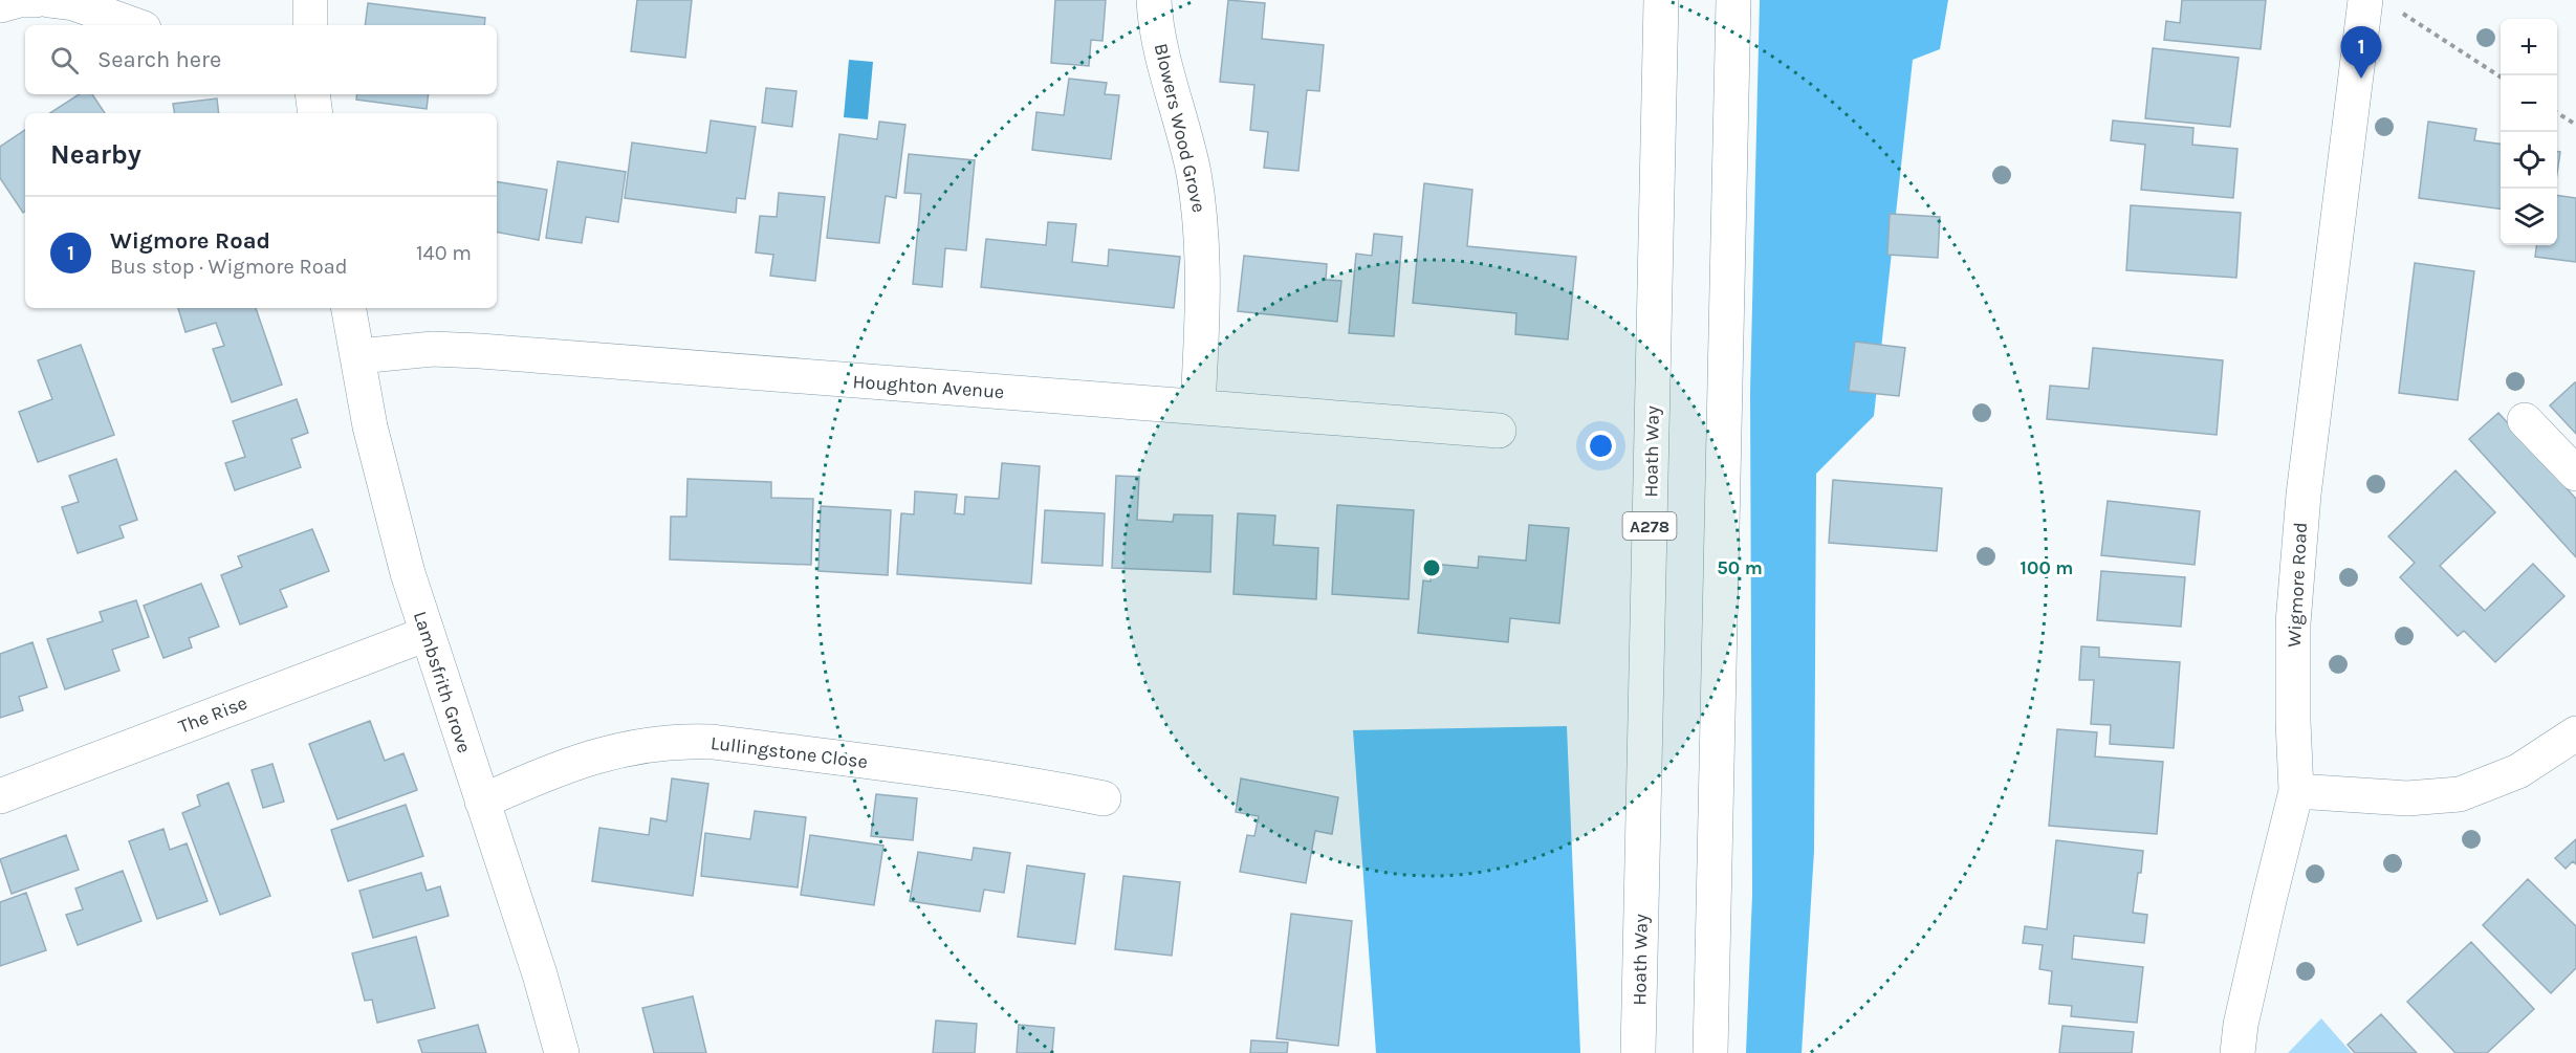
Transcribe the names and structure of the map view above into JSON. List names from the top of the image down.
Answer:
{
  "streets": {
    "street": [
      "Blowers Wood Grove",
      "Houghton Avenue",
      "Hoath Way",
      "A278",
      "Wigmore Road",
      "Lambsfrith Grove",
      "The Rise",
      "Lullingstone Close"
    ]
  },
  "crossings": [
    ["Blowers Wood Grove", "Houghton Avenue"],
    ["Houghton Avenue", "Lambsfrith Grove"],
    ["Lambsfrith Grove", "The Rise"],
    ["Lambsfrith Grove", "Lullingstone Close"]
  ],
  "page": {
    "map_buttons": ["+", "−"],
    "search": "Search here",
    "pins": "1",
    "heading": "Nearby",
    "list": [
      {
        "mark": "1",
        "name": "Wigmore Road",
        "note": "Bus stop · Wigmore Road",
        "value": "140 m"
      }
    ]
  },
  "rings": ["50 m", "100 m"]
}
